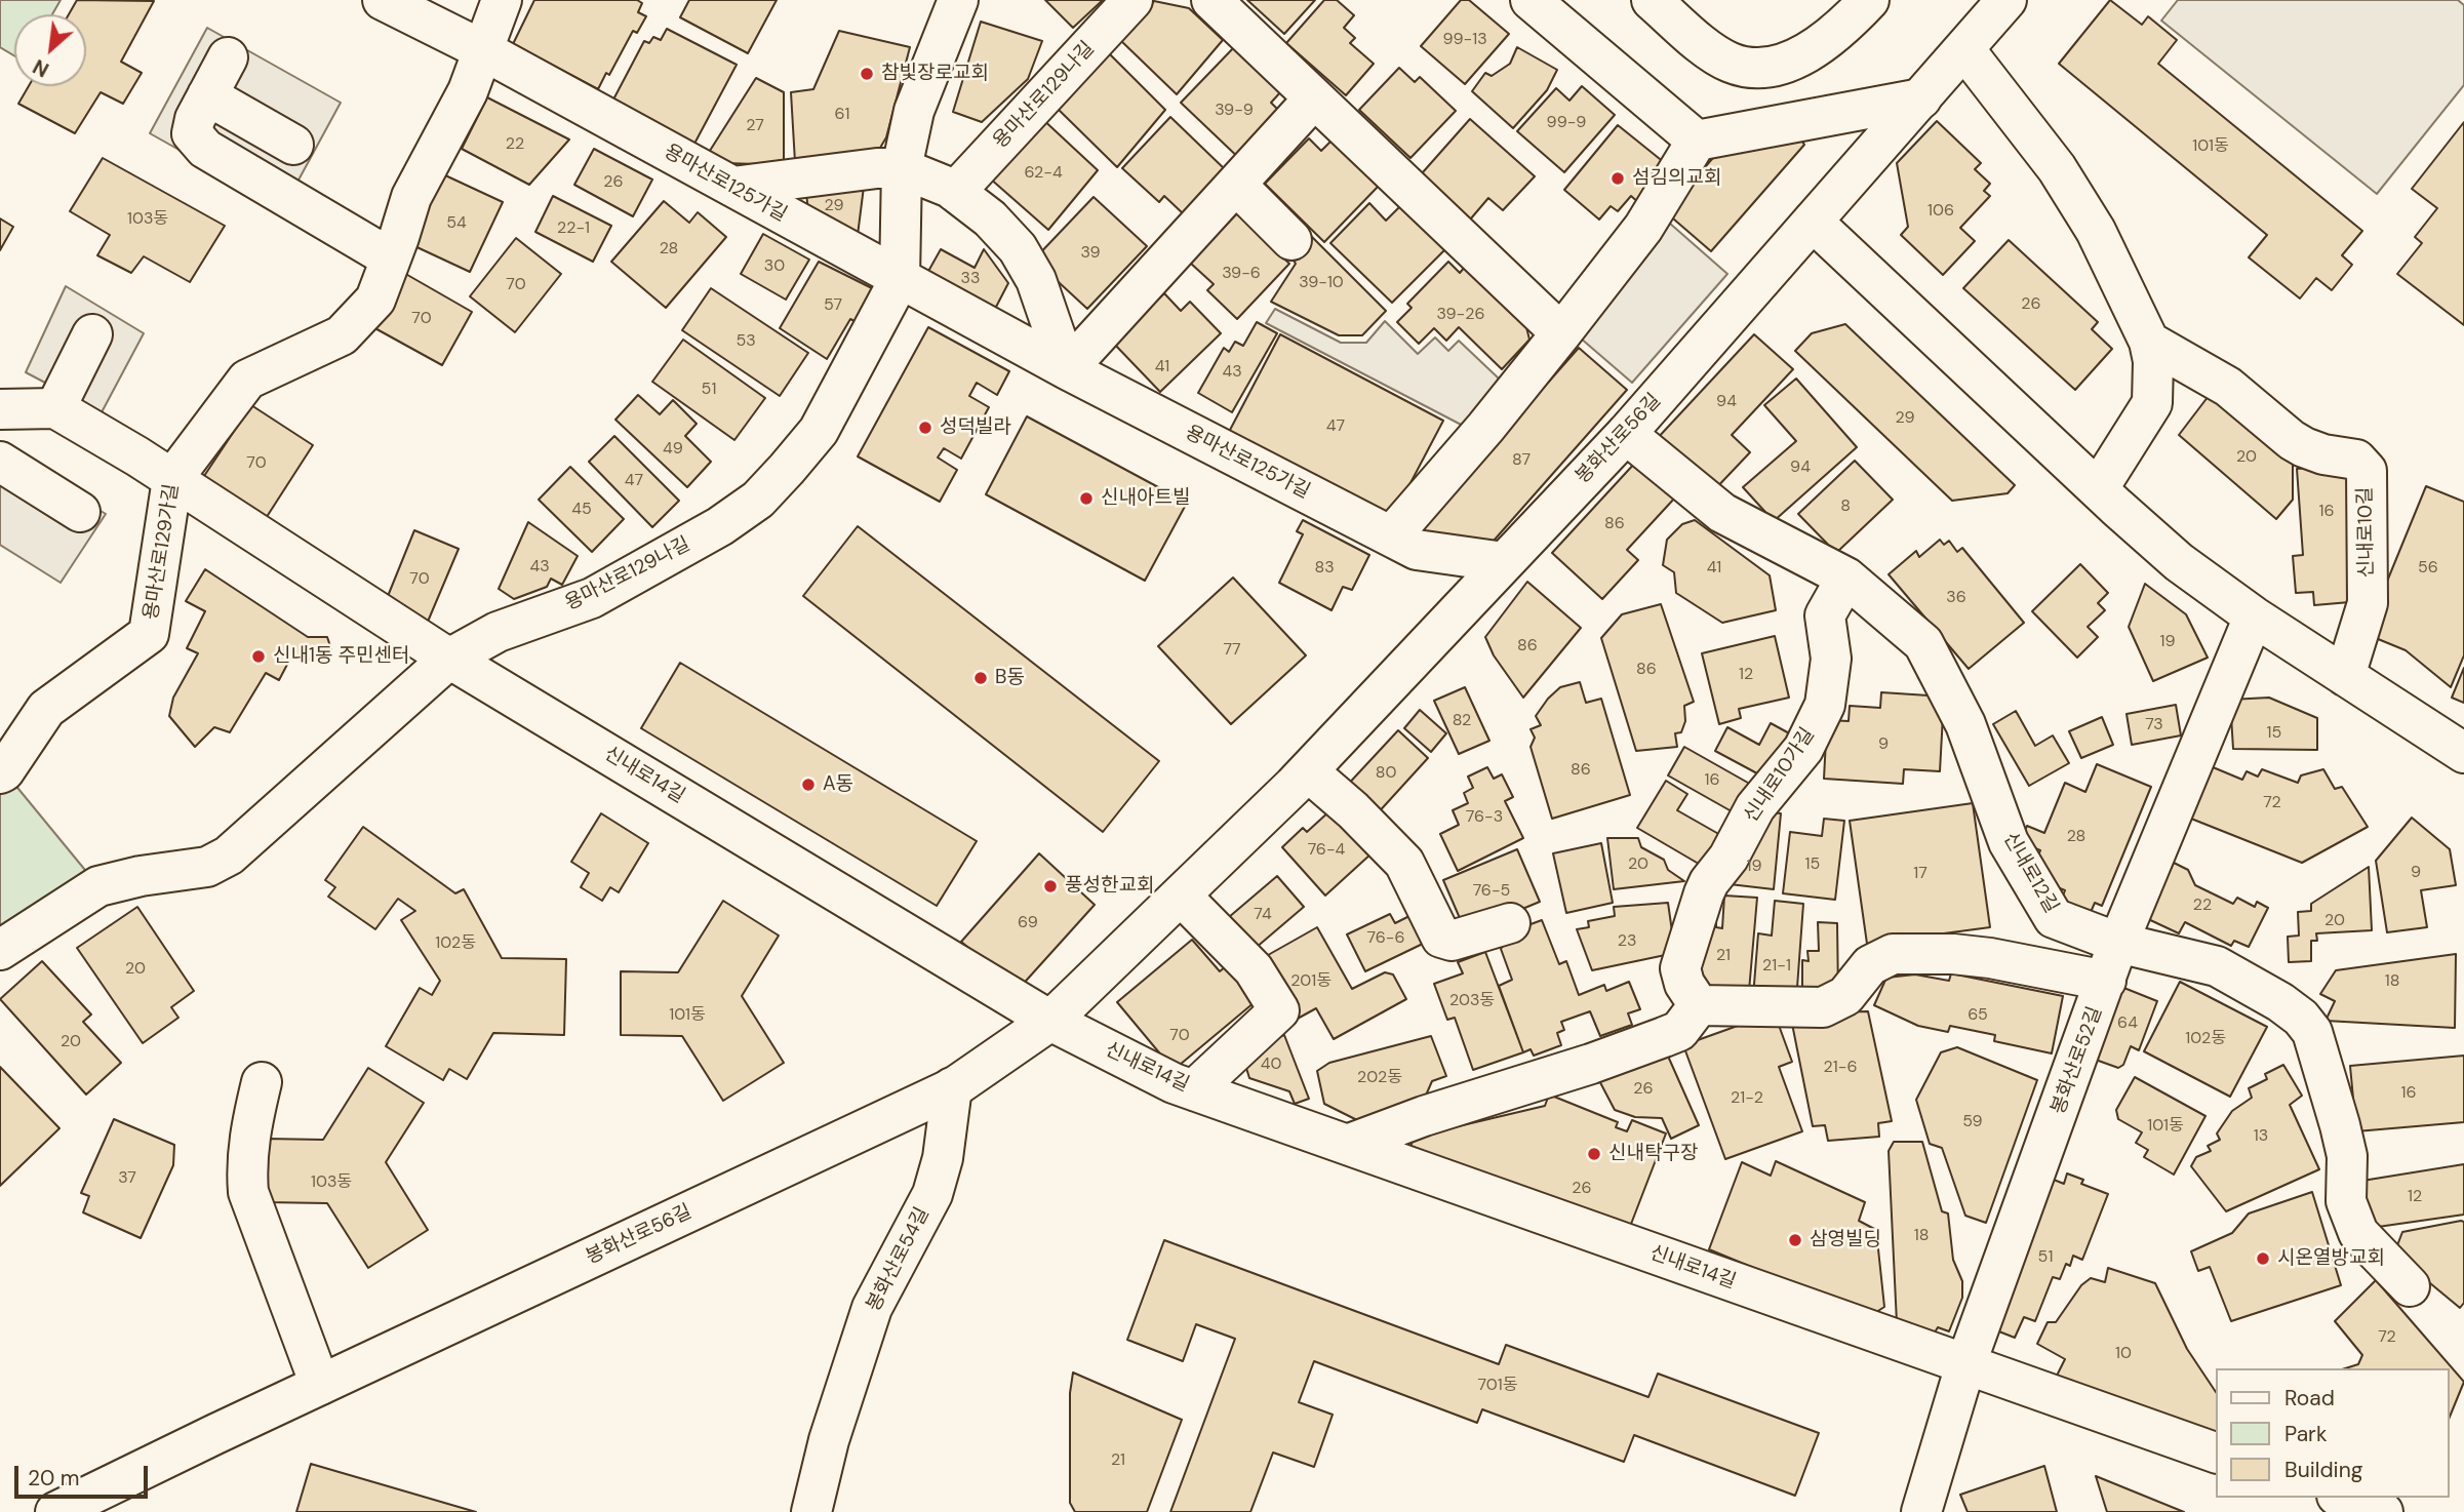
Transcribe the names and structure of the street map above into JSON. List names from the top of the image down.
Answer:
{
  "streets": {
    "street": [
      "용마산로129나길",
      "용마산로125가길",
      "봉화산로56길",
      "신내로10길",
      "용마산로129가길",
      "신내로14길",
      "신내로10가길",
      "신내로12길",
      "봉화산로52길",
      "봉화산로54길"
    ]
  },
  "crossings": [
    ["용마산로129나길", "용마산로125가길"],
    ["용마산로129나길", "신내로14길"],
    ["용마산로125가길", "봉화산로56길"],
    ["용마산로125가길", "용마산로129가길"],
    ["봉화산로56길", "신내로14길"],
    ["봉화산로56길", "신내로12길"],
    ["봉화산로56길", "봉화산로54길"],
    ["용마산로129가길", "신내로14길"],
    ["신내로14길", "봉화산로52길"],
    ["신내로10가길", "신내로12길"],
    ["신내로12길", "봉화산로52길"]
  ],
  "places": [
    "참빛장로교회",
    "섬김의교회",
    "성덕빌라",
    "신내아트빌",
    "신내1동 주민센터",
    "B동",
    "A동",
    "풍성한교회",
    "신내탁구장",
    "삼영빌딩",
    "시온열방교회"
  ],
  "house_numbers": [
    "99-13",
    "39-9",
    "61",
    "99-9",
    "27",
    "22",
    "101동",
    "62-4",
    "26",
    "29",
    "106",
    "103동",
    "54",
    "22-1",
    "28",
    "39",
    "30",
    "39-6",
    "33",
    "39-10",
    "70",
    "26",
    "57",
    "39-26",
    "70",
    "53",
    "41",
    "43",
    "51",
    "94",
    "29",
    "47",
    "49",
    "20",
    "87",
    "70",
    "94",
    "47",
    "8",
    "45",
    "16",
    "86",
    "43",
    "83",
    "41",
    "56",
    "70",
    "36",
    "19",
    "86",
    "77",
    "86",
    "12",
    "82",
    "73",
    "15",
    "9",
    "86",
    "80",
    "16",
    "72",
    "76-3",
    "28",
    "76-4",
    "20",
    "15",
    "19",
    "9",
    "17",
    "76-5",
    "22",
    "74",
    "20",
    "69",
    "76-6",
    "23",
    "102동",
    "21",
    "21-1",
    "20",
    "201동",
    "18",
    "203동",
    "101동",
    "65",
    "64",
    "70",
    "102동",
    "20",
    "40",
    "21-6",
    "202동",
    "26",
    "16",
    "21-2",
    "59",
    "101동",
    "13",
    "37",
    "103동",
    "26",
    "12",
    "18",
    "51",
    "72",
    "10",
    "701동",
    "21"
  ],
  "legend": ["Road", "Park", "Building"],
  "scale_bar": "20 m",
  "north": "bottom left"
}
